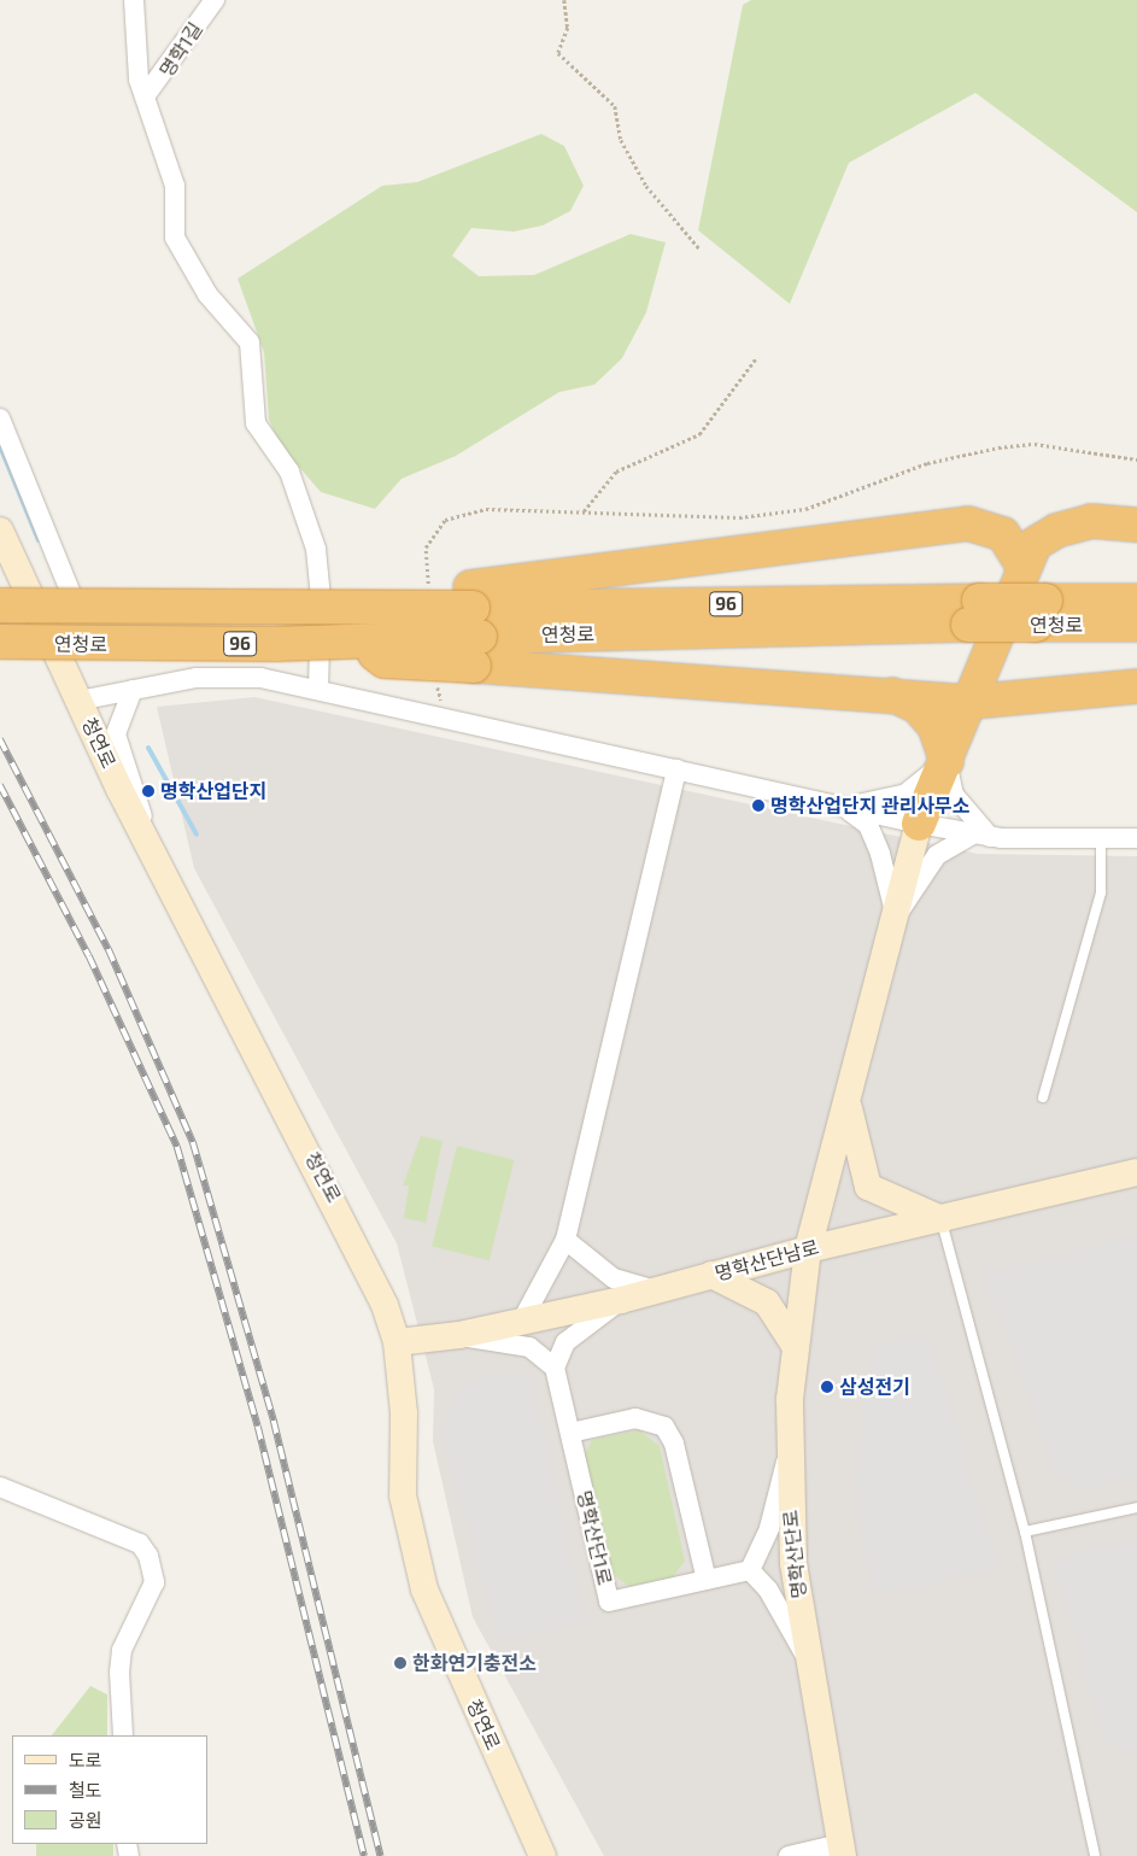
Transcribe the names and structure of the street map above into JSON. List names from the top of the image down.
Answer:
{
  "streets": {
    "highway": ["96", "연청로"],
    "street": [
      "명학1길",
      "청연로",
      "명학산단남로",
      "명학산단1로",
      "명학산단로"
    ]
  },
  "crossings": [
    ["청연로", "명학산단남로"],
    ["명학산단남로", "명학산단로"]
  ],
  "places": [
    "명학산업단지",
    "명학산업단지 관리사무소",
    "삼성전기",
    "한화연기충전소"
  ],
  "legend": ["도로", "철도", "공원"]
}
